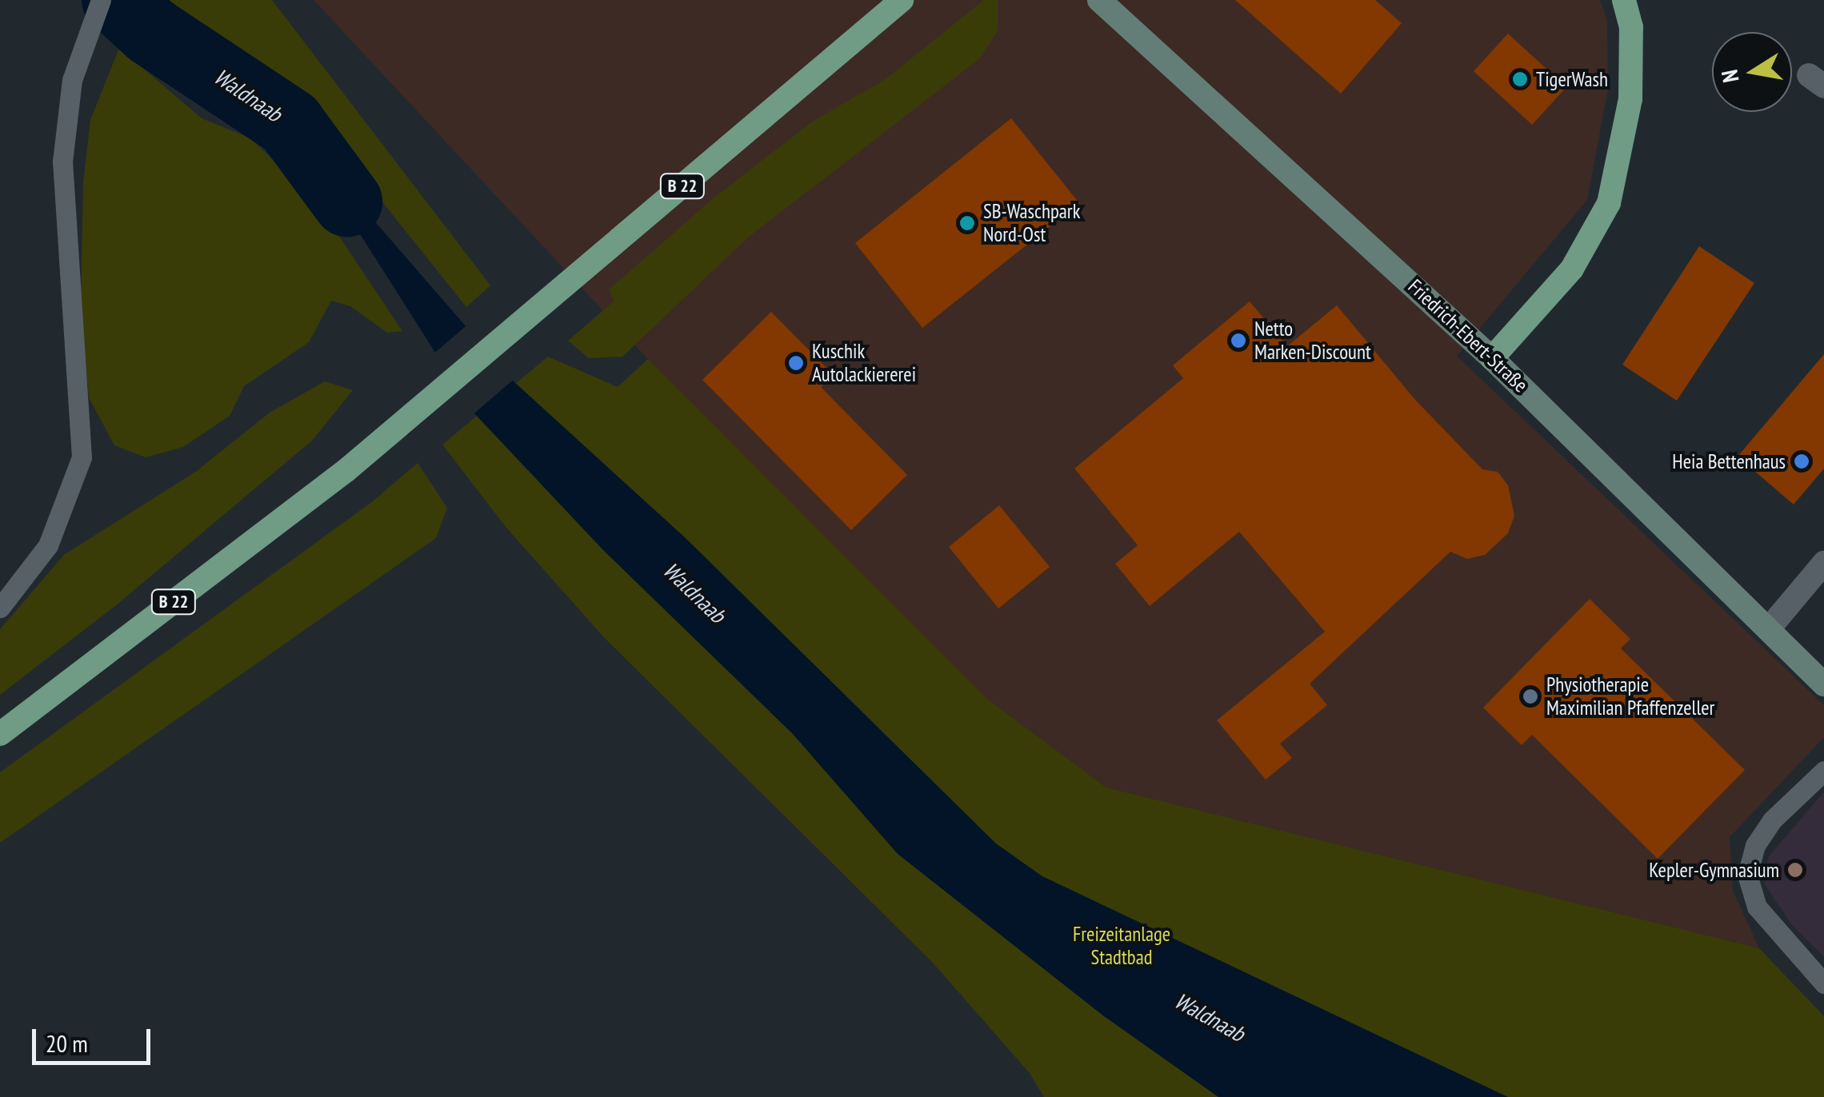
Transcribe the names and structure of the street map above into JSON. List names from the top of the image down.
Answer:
{
  "streets": {
    "main road": ["B 22", "Friedrich-Ebert-Straße"]
  },
  "water": ["Waldnaab"],
  "parks": ["Freizeitanlage Stadtbad"],
  "places": [
    "TigerWash",
    "SB-Waschpark Nord-Ost",
    "Netto Marken-Discount",
    "Kuschik Autolackiererei",
    "Heia Bettenhaus",
    "Physiotherapie Maximilian Pfaffenzeller",
    "Kepler-Gymnasium"
  ],
  "scale_bar": "20 m",
  "north": "left"
}
